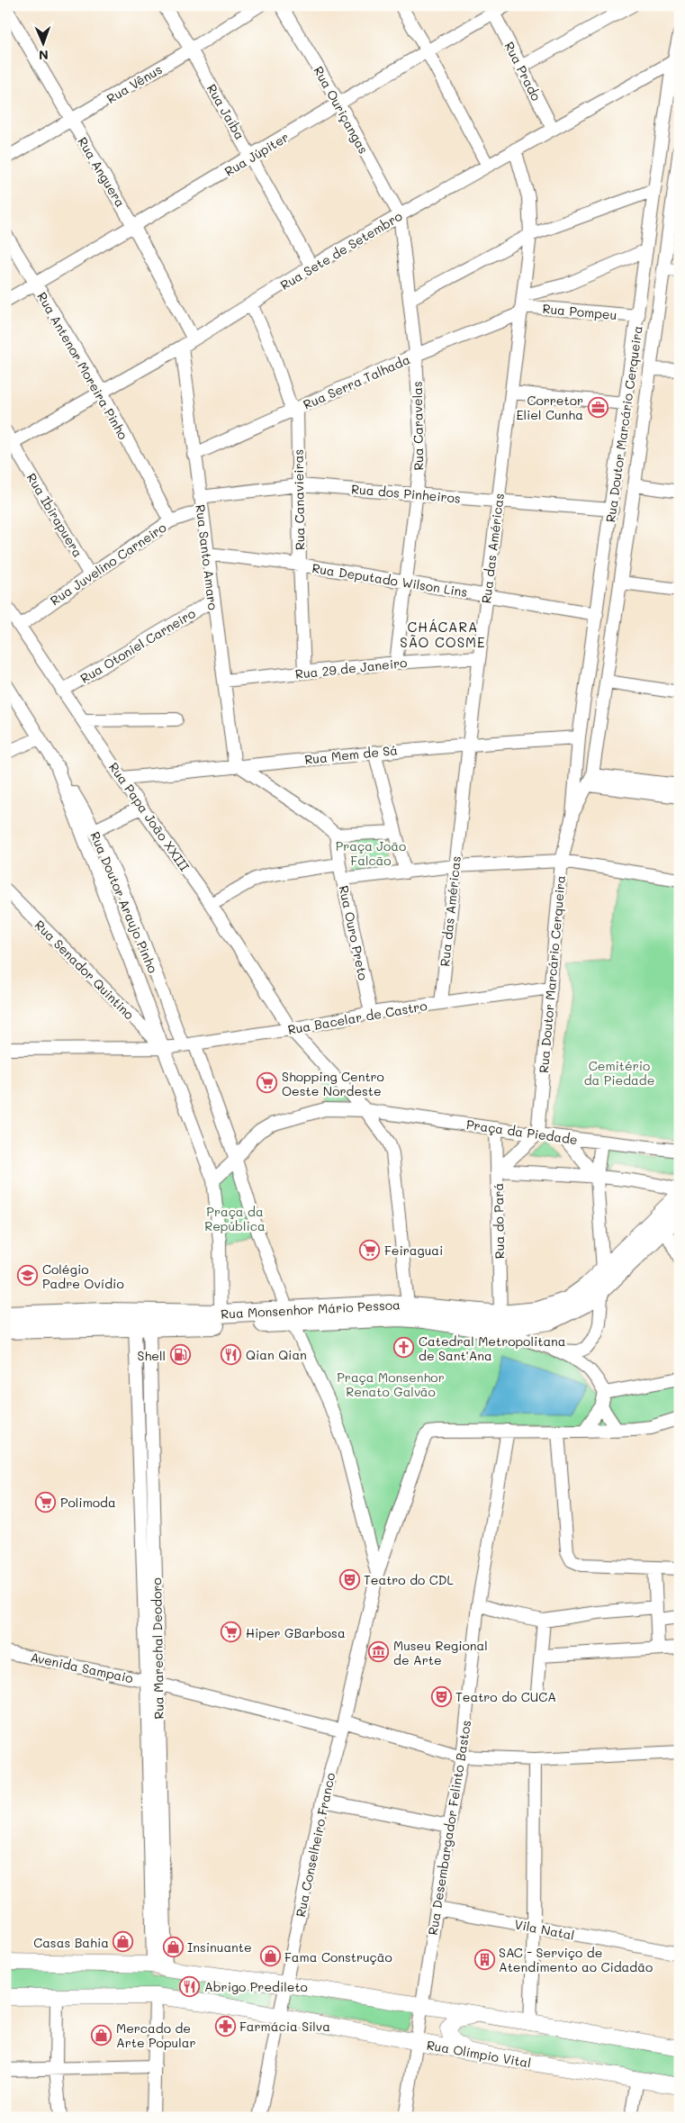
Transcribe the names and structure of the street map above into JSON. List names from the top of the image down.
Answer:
{
  "streets": {
    "highway": ["Rua Monsenhor Mário Pessoa"],
    "main road": ["Rua Olímpio Vital"],
    "street": [
      "Rua Prado",
      "Rua Vênus",
      "Rua Ouriçangas",
      "Rua Jaíba",
      "Rua Júpiter",
      "Rua Anguera",
      "Rua Sete de Setembro",
      "Rua Pompeu",
      "Rua Antenor Moreira Pinho",
      "Rua Serra Talhada",
      "Rua Doutor Marcário Cerqueira",
      "Rua Caravelas",
      "Rua dos Pinheiros",
      "Rua Canavieiras",
      "Rua Ibirapuera",
      "Rua das Américas",
      "Rua Santo Amaro",
      "Rua Juvelino Carneiro",
      "Rua Deputado Wilson Lins",
      "Rua Otoniel Carneiro",
      "Rua 29 de Janeiro",
      "Rua Mem de Sá",
      "Rua Papa João XXIII",
      "Rua Doutor Araujo Pinho",
      "Rua Ouro Preto",
      "Rua Senador Quintino",
      "Rua Bacelar de Castro",
      "Praça da Piedade",
      "Rua do Pará",
      "Rua Marechal Deodoro",
      "Avenida Sampaio",
      "Rua Desembargador Felinto Bastos",
      "Rua Conselheiro Franco",
      "Vila Natal"
    ]
  },
  "crossings": [
    ["Rua Prado", "Rua Júpiter"],
    ["Rua Prado", "Rua Sete de Setembro"],
    ["Rua Vênus", "Rua Jaíba"],
    ["Rua Vênus", "Rua Anguera"],
    ["Rua Ouriçangas", "Rua Júpiter"],
    ["Rua Ouriçangas", "Rua Sete de Setembro"],
    ["Rua Ouriçangas", "Rua Caravelas"],
    ["Rua Jaíba", "Rua Júpiter"],
    ["Rua Jaíba", "Rua Sete de Setembro"],
    ["Rua Júpiter", "Rua Anguera"],
    ["Rua Júpiter", "Rua Antenor Moreira Pinho"],
    ["Rua Anguera", "Rua Sete de Setembro"],
    ["Rua Sete de Setembro", "Rua Antenor Moreira Pinho"],
    ["Rua Sete de Setembro", "Rua Doutor Marcário Cerqueira"],
    ["Rua Sete de Setembro", "Rua Caravelas"],
    ["Rua Sete de Setembro", "Rua Canavieiras"],
    ["Rua Sete de Setembro", "Rua Ibirapuera"],
    ["Rua Sete de Setembro", "Rua das Américas"],
    ["Rua Sete de Setembro", "Rua Santo Amaro"],
    ["Rua Pompeu", "Rua Serra Talhada"],
    ["Rua Pompeu", "Rua Doutor Marcário Cerqueira"],
    ["Rua Pompeu", "Rua das Américas"],
    ["Rua Antenor Moreira Pinho", "Rua Juvelino Carneiro"],
    ["Rua Serra Talhada", "Rua Doutor Marcário Cerqueira"],
    ["Rua Serra Talhada", "Rua Caravelas"],
    ["Rua Serra Talhada", "Rua Canavieiras"],
    ["Rua Serra Talhada", "Rua das Américas"],
    ["Rua Serra Talhada", "Rua Santo Amaro"],
    ["Rua Doutor Marcário Cerqueira", "Rua dos Pinheiros"],
    ["Rua Doutor Marcário Cerqueira", "Rua Deputado Wilson Lins"],
    ["Rua Doutor Marcário Cerqueira", "Rua Mem de Sá"],
    ["Rua Doutor Marcário Cerqueira", "Rua Bacelar de Castro"],
    ["Rua Doutor Marcário Cerqueira", "Praça da Piedade"],
    ["Rua Caravelas", "Rua dos Pinheiros"],
    ["Rua Caravelas", "Rua Deputado Wilson Lins"],
    ["Rua Caravelas", "Rua 29 de Janeiro"],
    ["Rua dos Pinheiros", "Rua Canavieiras"],
    ["Rua dos Pinheiros", "Rua das Américas"],
    ["Rua dos Pinheiros", "Rua Santo Amaro"],
    ["Rua Canavieiras", "Rua Deputado Wilson Lins"],
    ["Rua Canavieiras", "Rua 29 de Janeiro"],
    ["Rua Ibirapuera", "Rua Juvelino Carneiro"],
    ["Rua das Américas", "Rua Deputado Wilson Lins"],
    ["Rua das Américas", "Rua 29 de Janeiro"],
    ["Rua das Américas", "Rua Mem de Sá"],
    ["Rua das Américas", "Rua Bacelar de Castro"],
    ["Rua Santo Amaro", "Rua Juvelino Carneiro"],
    ["Rua Santo Amaro", "Rua Deputado Wilson Lins"],
    ["Rua Santo Amaro", "Rua Otoniel Carneiro"],
    ["Rua Santo Amaro", "Rua 29 de Janeiro"],
    ["Rua Santo Amaro", "Rua Mem de Sá"],
    ["Rua Juvelino Carneiro", "Rua Papa João XXIII"],
    ["Rua Otoniel Carneiro", "Rua Papa João XXIII"],
    ["Rua Mem de Sá", "Rua Papa João XXIII"],
    ["Rua Papa João XXIII", "Rua Bacelar de Castro"],
    ["Rua Papa João XXIII", "Praça da Piedade"],
    ["Rua Papa João XXIII", "Rua Monsenhor Mário Pessoa"],
    ["Rua Doutor Araujo Pinho", "Rua Senador Quintino"],
    ["Rua Doutor Araujo Pinho", "Rua Bacelar de Castro"],
    ["Rua Ouro Preto", "Rua Bacelar de Castro"],
    ["Rua Senador Quintino", "Rua Bacelar de Castro"],
    ["Praça da Piedade", "Rua do Pará"],
    ["Rua do Pará", "Rua Monsenhor Mário Pessoa"],
    ["Rua Monsenhor Mário Pessoa", "Rua Marechal Deodoro"],
    ["Rua Marechal Deodoro", "Avenida Sampaio"],
    ["Avenida Sampaio", "Rua Desembargador Felinto Bastos"],
    ["Avenida Sampaio", "Rua Conselheiro Franco"],
    ["Rua Desembargador Felinto Bastos", "Vila Natal"],
    ["Rua Desembargador Felinto Bastos", "Rua Olímpio Vital"],
    ["Rua Conselheiro Franco", "Rua Olímpio Vital"]
  ],
  "districts": ["CHÁCARA SÃO COSME"],
  "parks": [
    "Praça João Falcão",
    "Cemitério da Piedade",
    "Praça da República",
    "Praça Monsenhor Renato Galvão"
  ],
  "places": {
    "office": ["Corretor Eliel Cunha"],
    "supermarket": [
      "Shopping Centro Oeste Nordeste",
      "Feiraguai",
      "Polimoda",
      "Hiper GBarbosa"
    ],
    "school or university": ["Colégio Padre Ovídio"],
    "church": ["Catedral Metropolitana de Sant'Ana"],
    "restaurant": ["Qian Qian", "Abrigo Predileto"],
    "fuel station": ["Shell"],
    "theatre": ["Teatro do CDL", "Teatro do CUCA"],
    "museum": ["Museu Regional de Arte"],
    "shop": [
      "Casas Bahia",
      "Insinuante",
      "Fama Construção",
      "Mercado de Arte Popular"
    ],
    "building": ["SAC - Serviço de Atendimento ao Cidadão"],
    "pharmacy": ["Farmácia Silva"]
  },
  "north": "bottom"
}
